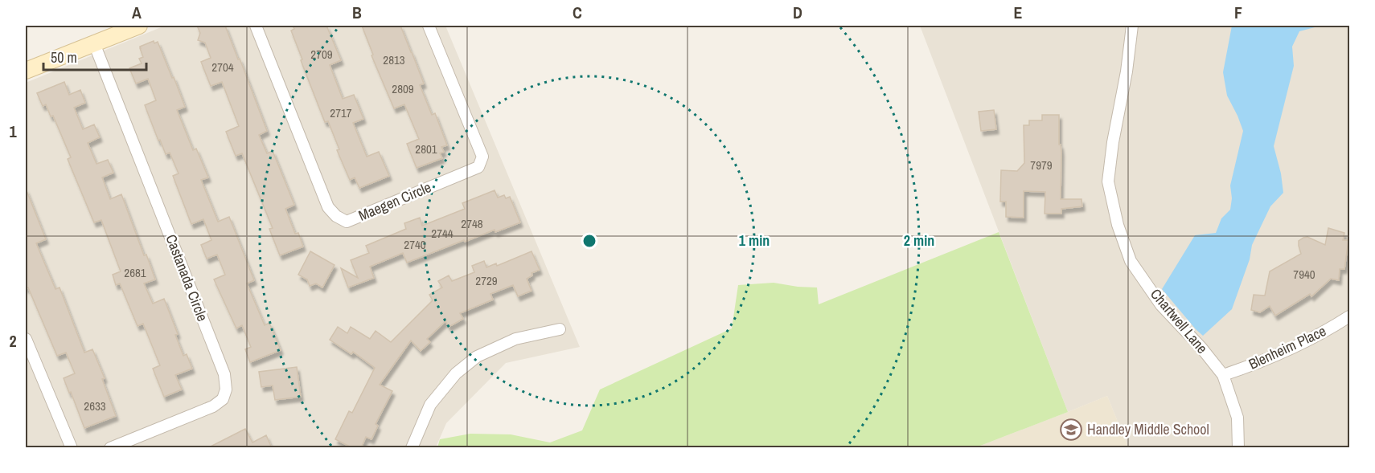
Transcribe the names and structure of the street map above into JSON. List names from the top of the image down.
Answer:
{
  "streets": {
    "street": [
      "Maegen Circle",
      "Castanada Circle",
      "Chartwell Lane",
      "Blenheim Place"
    ]
  },
  "crossings": [
    ["Chartwell Lane", "Blenheim Place"]
  ],
  "places": {
    "school or university": ["Handley Middle School"]
  },
  "house_numbers": [
    "2709",
    "2813",
    "2704",
    "2809",
    "2717",
    "2801",
    "7979",
    "2748",
    "2744",
    "2740",
    "2681",
    "7940",
    "2729",
    "2633"
  ],
  "scale_bar": "50 m",
  "grid": {
    "columns": [
      "A",
      "B",
      "C",
      "D",
      "E",
      "F"
    ],
    "rows": ["1", "2"]
  },
  "rings": ["1 min", "2 min"]
}
